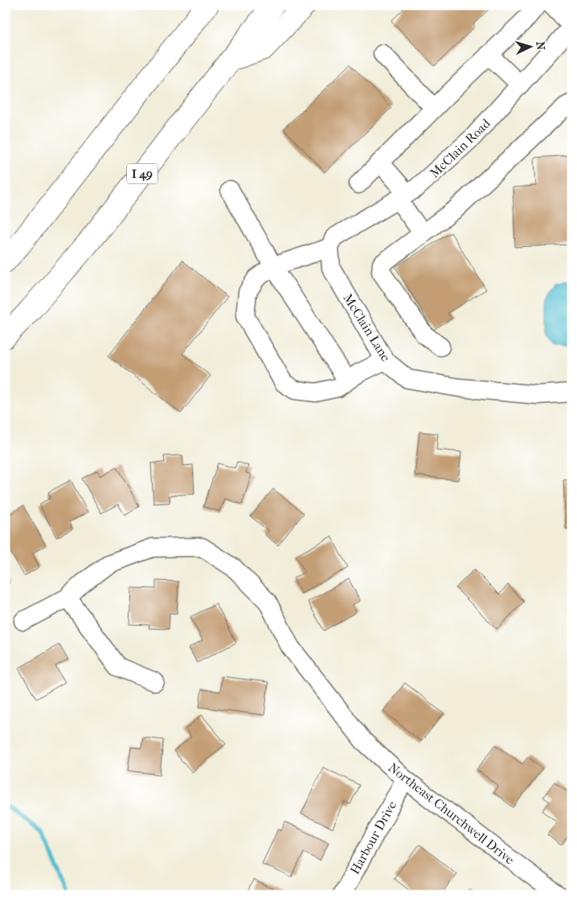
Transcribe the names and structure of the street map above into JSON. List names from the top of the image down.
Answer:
{
  "streets": {
    "highway": ["I 49"],
    "street": [
      "McClain Road",
      "McClain Lane",
      "Northeast Churchwell Drive",
      "Harbour Drive"
    ]
  },
  "crossings": [
    ["McClain Road", "McClain Lane"],
    ["Northeast Churchwell Drive", "Harbour Drive"]
  ],
  "north": "right"
}
